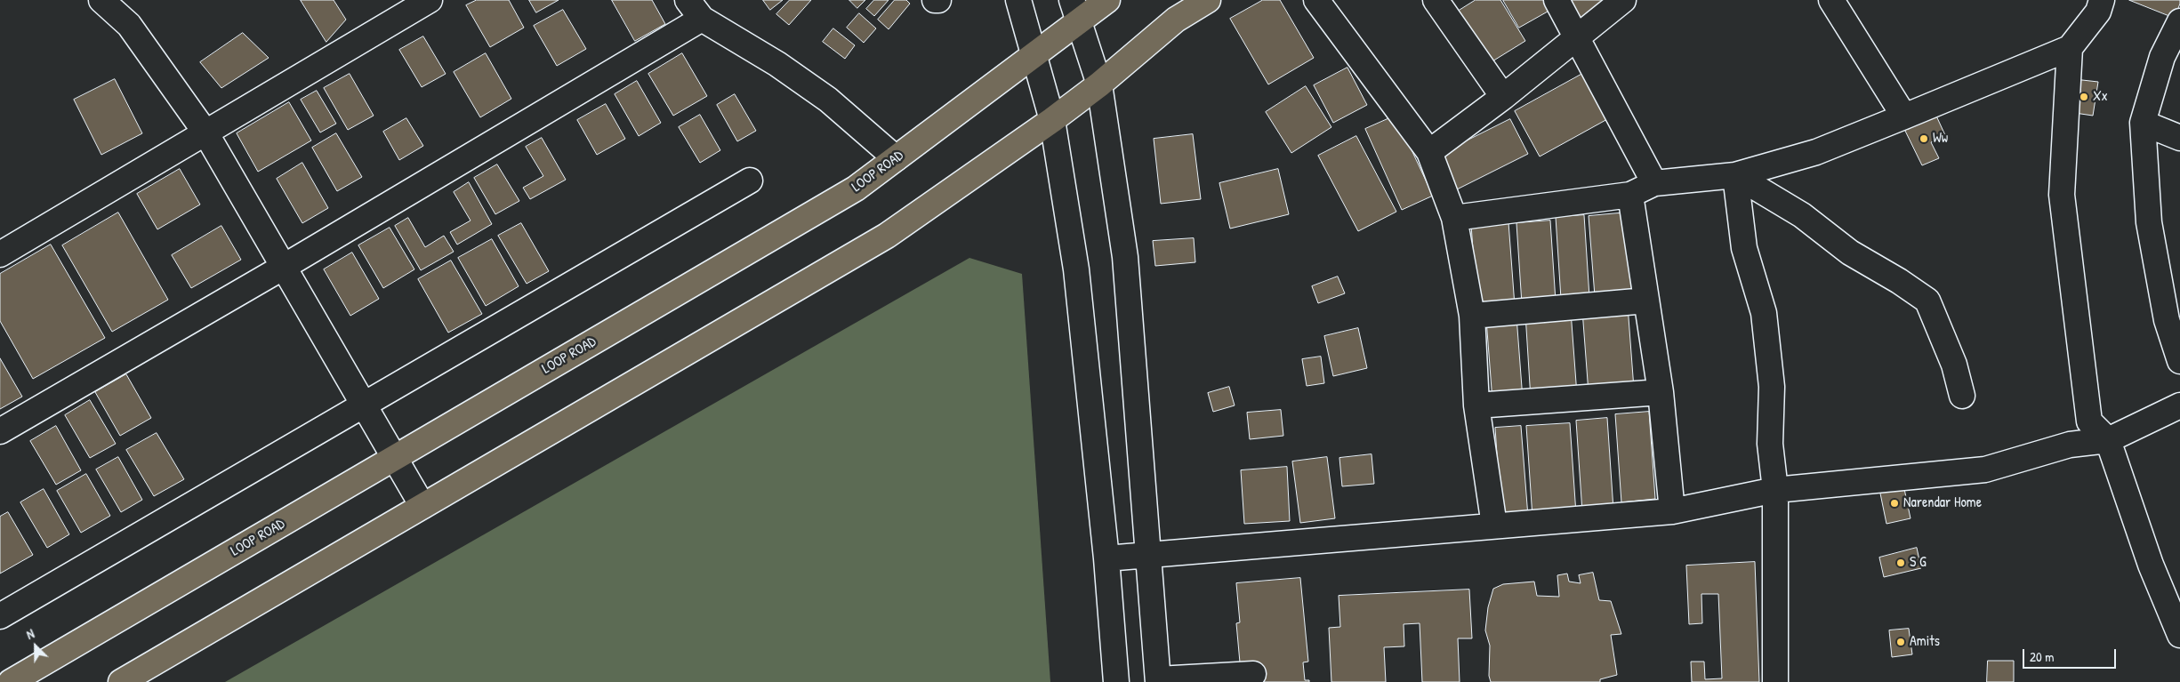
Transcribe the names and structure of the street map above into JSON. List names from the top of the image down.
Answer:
{
  "streets": {
    "main road": ["LOOP ROAD"]
  },
  "places": [
    "Xx",
    "Ww",
    "Narendar Home",
    "S G",
    "Amits"
  ],
  "scale_bar": "20 m",
  "north": "top left"
}
